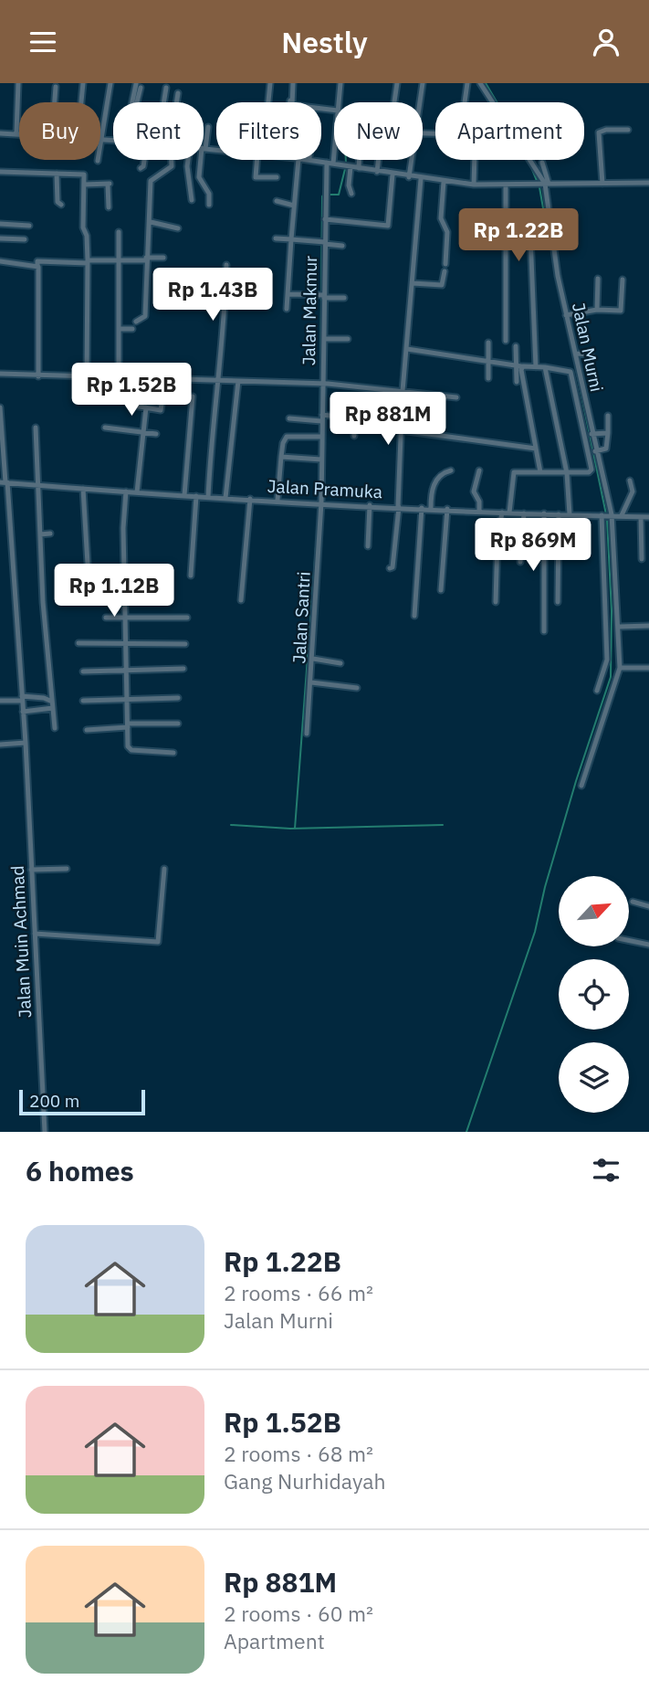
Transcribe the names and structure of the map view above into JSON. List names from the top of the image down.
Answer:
{
  "streets": {
    "street": [
      "Jalan Makmur",
      "Jalan Murni",
      "Jalan Pramuka",
      "Jalan Santri",
      "Jalan Muin Achmad"
    ]
  },
  "crossings": [
    ["Jalan Makmur", "Jalan Pramuka"],
    ["Jalan Makmur", "Jalan Santri"],
    ["Jalan Murni", "Jalan Pramuka"],
    ["Jalan Pramuka", "Jalan Santri"],
    ["Jalan Pramuka", "Jalan Muin Achmad"]
  ],
  "scale_bar": "200 m",
  "north": "top right",
  "page": {
    "header": "Nestly",
    "chip": [
      "Buy",
      "Rent",
      "Filters",
      "New",
      "Apartment"
    ],
    "price": [
      "Rp 1.22B",
      "Rp 1.43B",
      "Rp 1.52B",
      "Rp 881M",
      "Rp 869M",
      "Rp 1.12B"
    ],
    "scale": "200 m",
    "heading": "6 homes",
    "list": [
      {
        "name": "Rp 1.22B",
        "note": "2 rooms · 66 m² · Jalan Murni"
      },
      {
        "name": "Rp 1.52B",
        "note": "2 rooms · 68 m² · Gang Nurhidayah"
      },
      {
        "name": "Rp 881M",
        "note": "2 rooms · 60 m² · Apartment"
      }
    ]
  }
}
